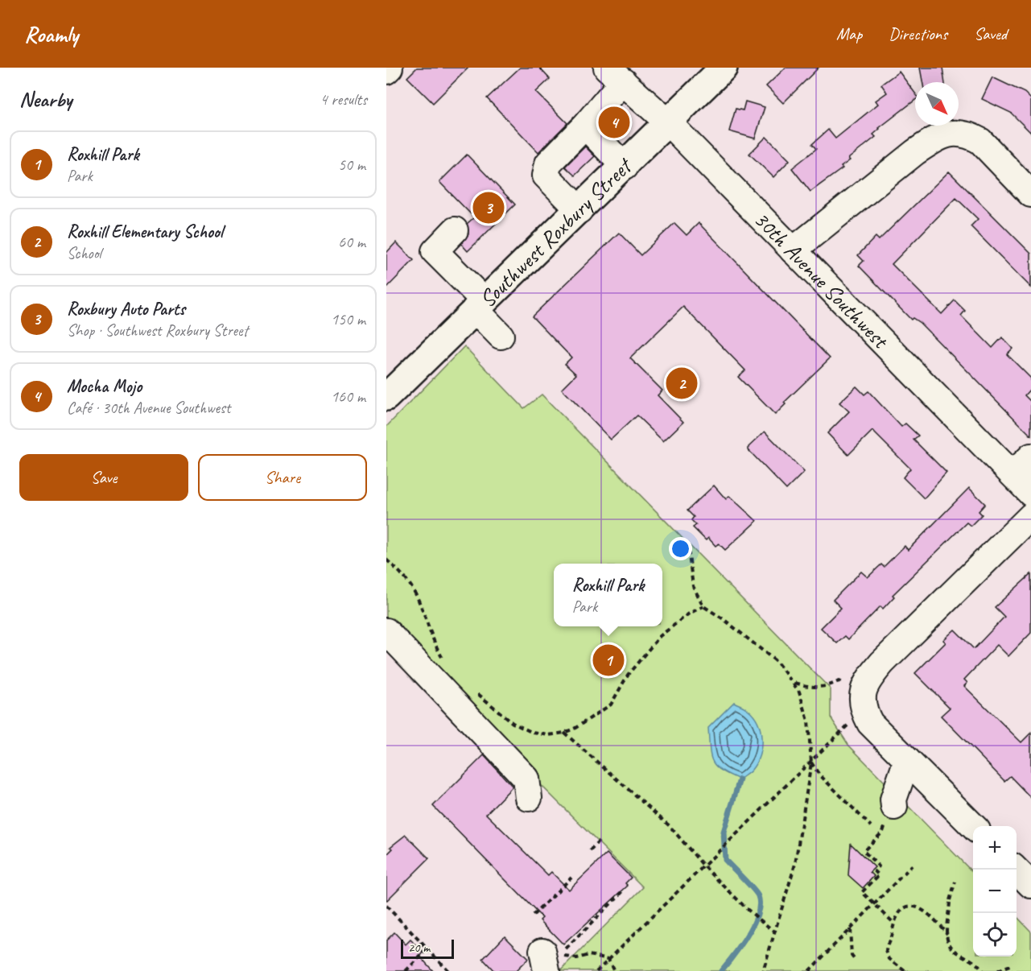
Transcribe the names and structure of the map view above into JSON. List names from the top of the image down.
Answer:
{
  "streets": {
    "main road": ["Southwest Roxbury Street"],
    "street": ["30th Avenue Southwest"]
  },
  "crossings": [
    ["Southwest Roxbury Street", "30th Avenue Southwest"]
  ],
  "scale_bar": "20 m",
  "north": "bottom right",
  "page": {
    "header": "Roamly",
    "nav": ["Map", "Directions", "Saved"],
    "heading": ["Nearby", "4 results"],
    "pins": [
      "4",
      "3",
      "2",
      "1"
    ],
    "list": [
      {
        "mark": "1",
        "name": "Roxhill Park",
        "note": "Park",
        "value": "50 m"
      },
      {
        "mark": "2",
        "name": "Roxhill Elementary School",
        "note": "School",
        "value": "60 m"
      },
      {
        "mark": "3",
        "name": "Roxbury Auto Parts",
        "note": "Shop · Southwest Roxbury Street",
        "value": "150 m"
      },
      {
        "mark": "4",
        "name": "Mocha Mojo",
        "note": "Café · 30th Avenue Southwest",
        "value": "160 m"
      }
    ],
    "buttons": ["Save", "Share"],
    "popup": ["Roxhill Park", "Park"],
    "map_buttons": ["+", "−"],
    "scale": "20 m"
  }
}
